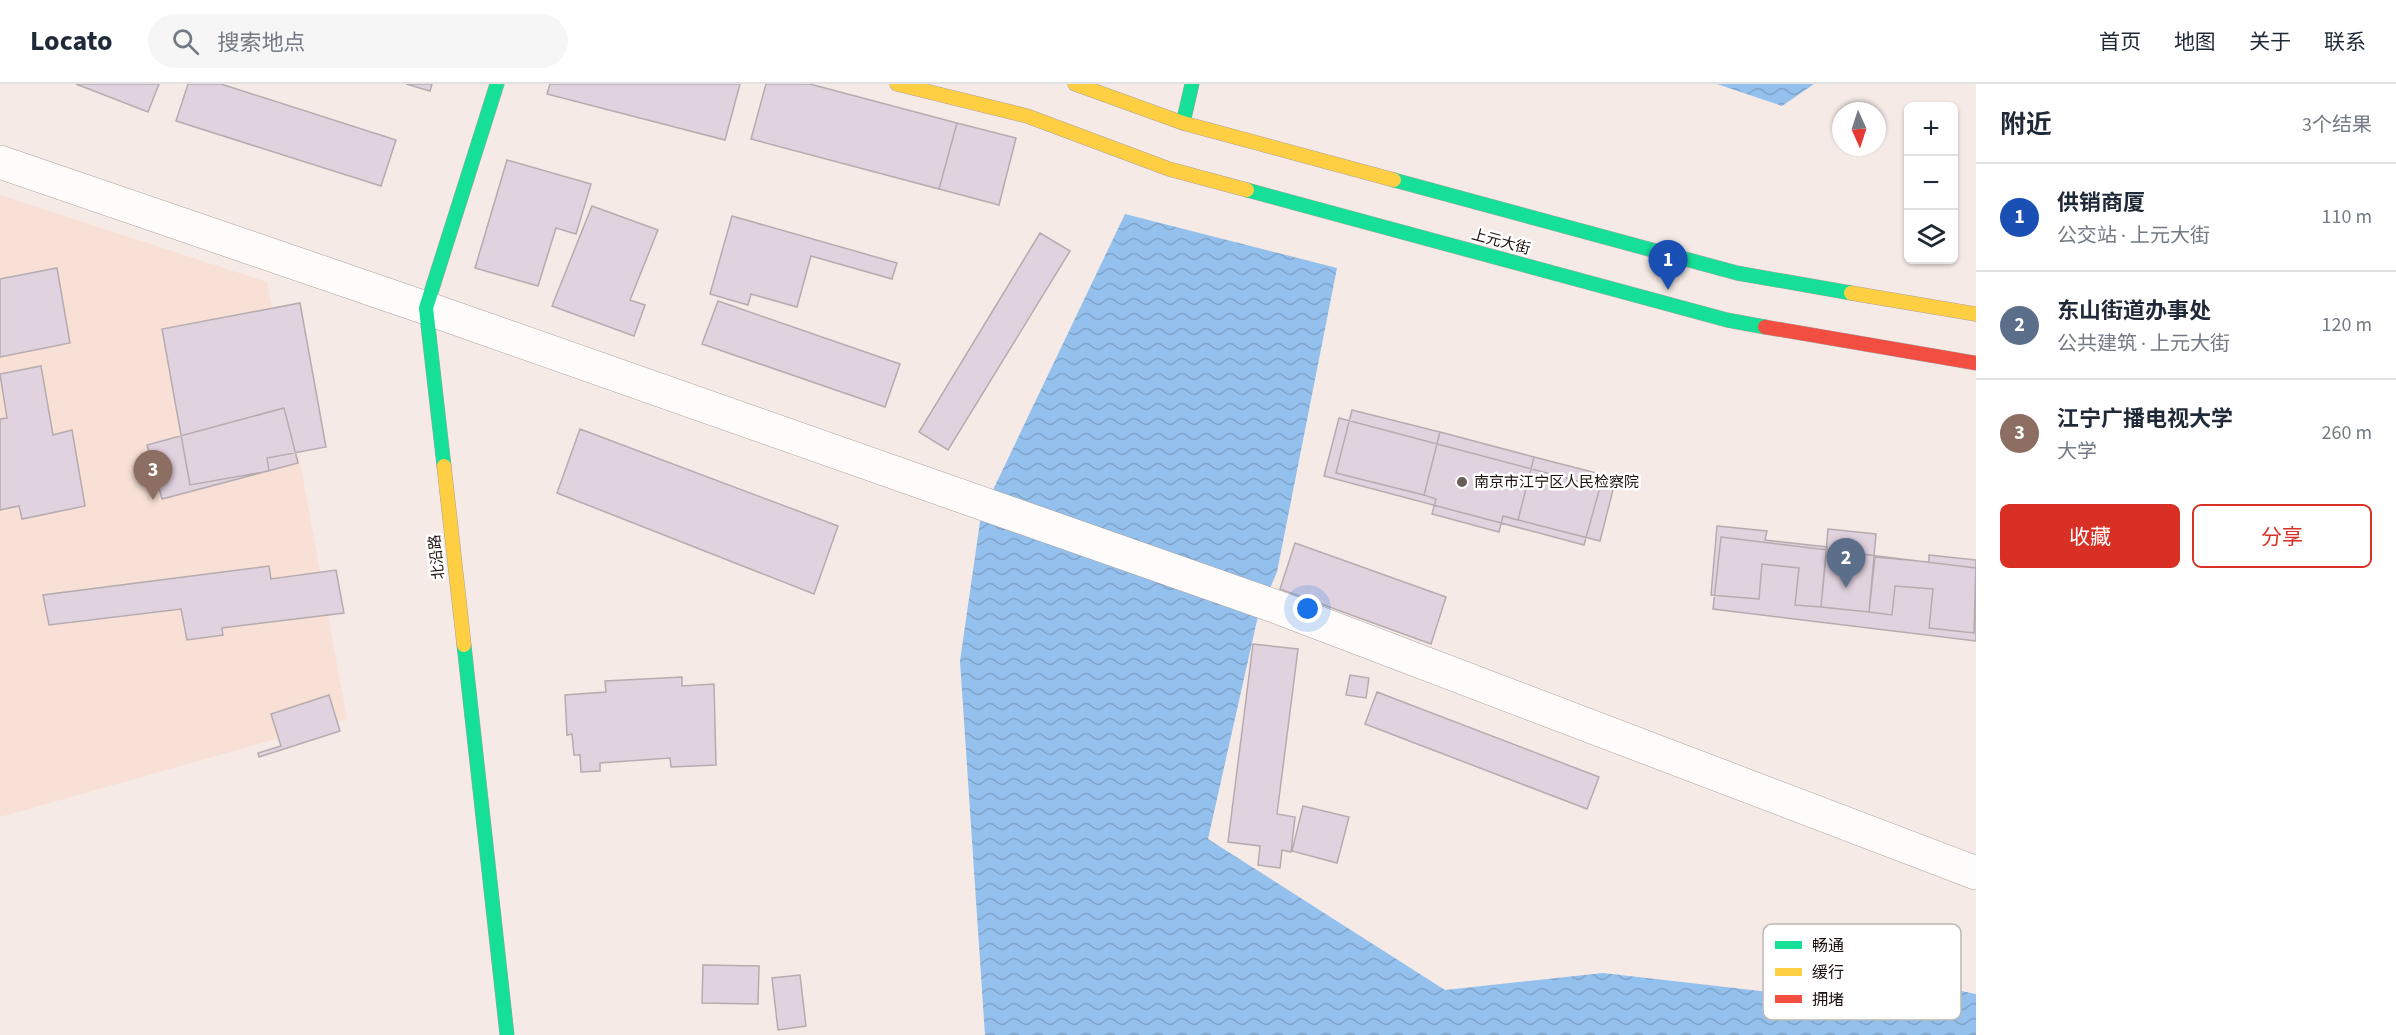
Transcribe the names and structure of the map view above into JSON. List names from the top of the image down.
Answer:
{
  "streets": {
    "main road": ["上元大街", "北沿路"]
  },
  "places": ["南京市江宁区人民检察院"],
  "legend": ["畅通", "缓行", "拥堵"],
  "north": "bottom",
  "page": {
    "header": "Locato",
    "search": "搜索地点",
    "nav": [
      "首页",
      "地图",
      "关于",
      "联系"
    ],
    "heading": ["附近", "3个结果"],
    "map_buttons": ["+", "−"],
    "list": [
      {
        "mark": "1",
        "name": "供销商厦",
        "note": "公交站 · 上元大街",
        "value": "110 m"
      },
      {
        "mark": "2",
        "name": "东山街道办事处",
        "note": "公共建筑 · 上元大街",
        "value": "120 m"
      },
      {
        "mark": "3",
        "name": "江宁广播电视大学",
        "note": "大学",
        "value": "260 m"
      }
    ],
    "pins": ["1", "3", "2"],
    "buttons": ["收藏", "分享"]
  }
}
